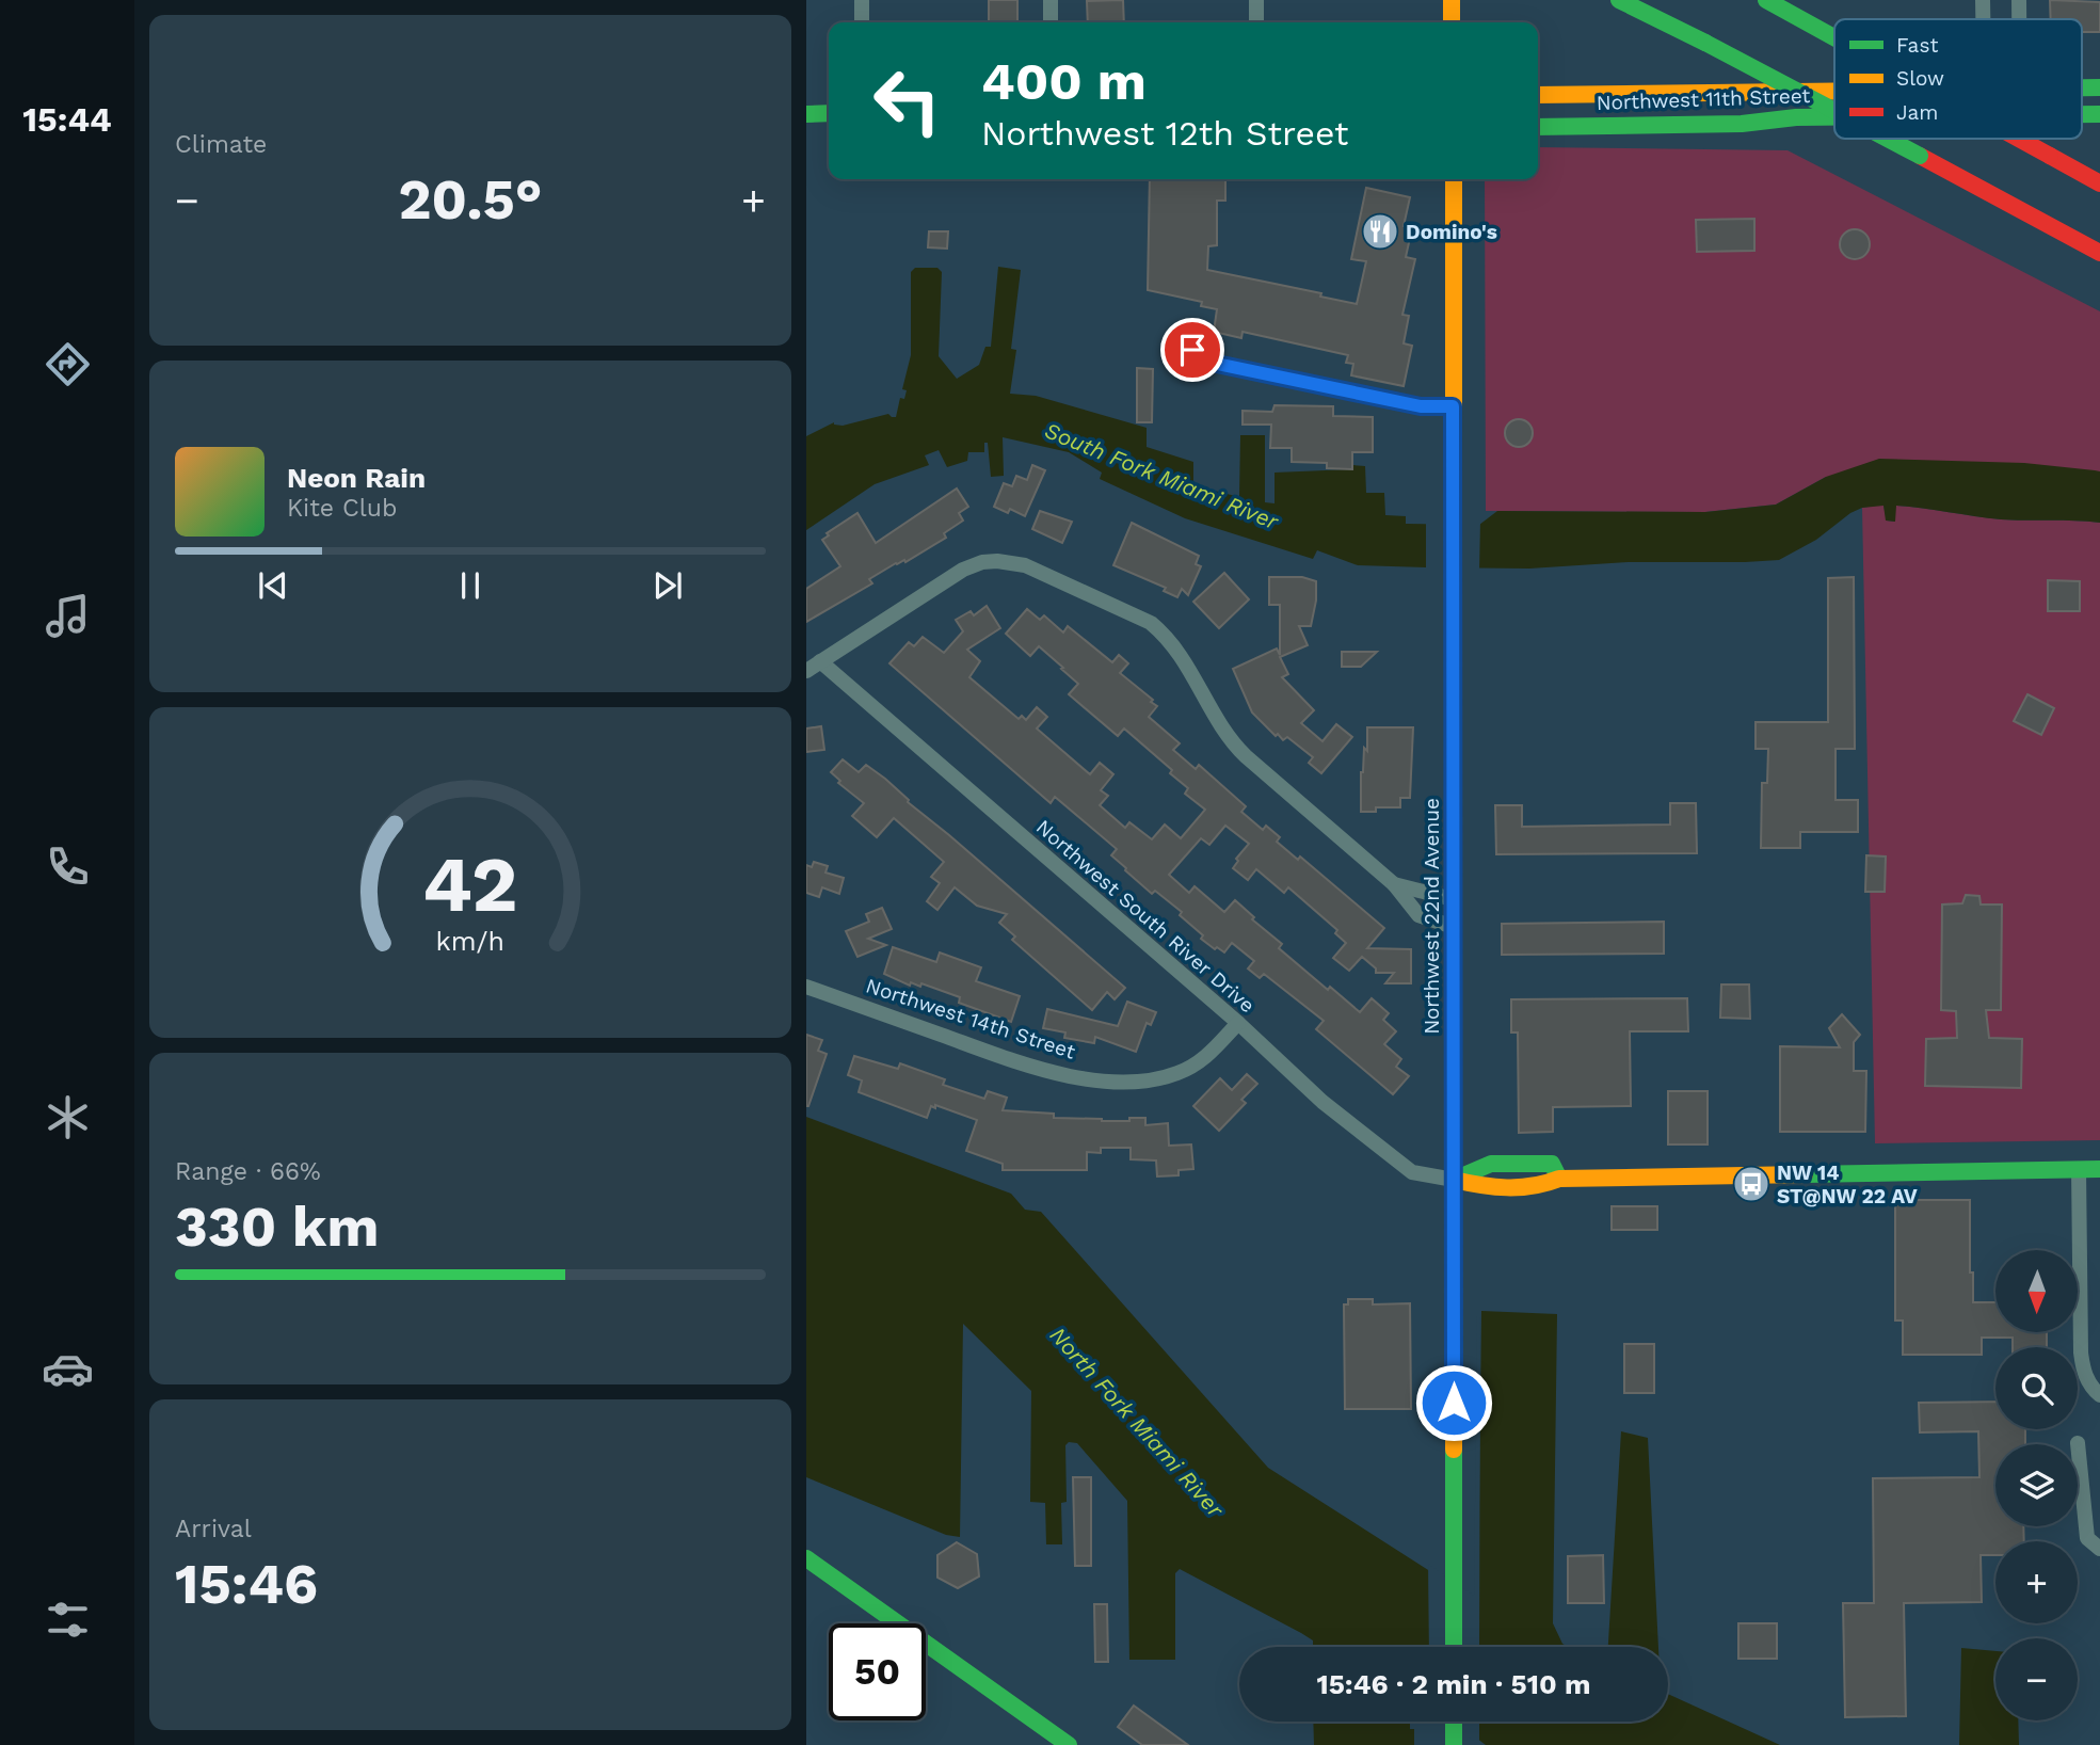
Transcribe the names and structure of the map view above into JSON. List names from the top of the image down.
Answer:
{
  "streets": {
    "main road": ["Northwest 11th Street", "Northwest 22nd Avenue"],
    "street": ["Northwest South River Drive", "Northwest 14th Street"]
  },
  "crossings": [
    ["Northwest South River Drive", "Northwest 22nd Avenue"],
    ["Northwest South River Drive", "Northwest 14th Street"]
  ],
  "water": ["South Fork Miami River", "North Fork Miami River"],
  "places": {
    "restaurant": ["Domino's"],
    "bus stop": ["NW 14 ST@NW 22 AV"]
  },
  "legend": ["Fast", "Slow", "Jam"],
  "north": "bottom",
  "page": {
    "tabs": "15:44",
    "tile": [
      "Climate",
      ["Range · 66%", "330 km"],
      ["Arrival", "15:46"]
    ],
    "turn": ["400 m", "Northwest 12th Street"],
    "heat": ["−", "20.5°", "+"],
    "song": ["Neon Rain", "Kite Club"],
    "map_buttons": ["+", "−"],
    "limit": "50",
    "trip": "15:46 · 2 min · 510 m",
    "gauge": ["42", "km/h"]
  }
}
